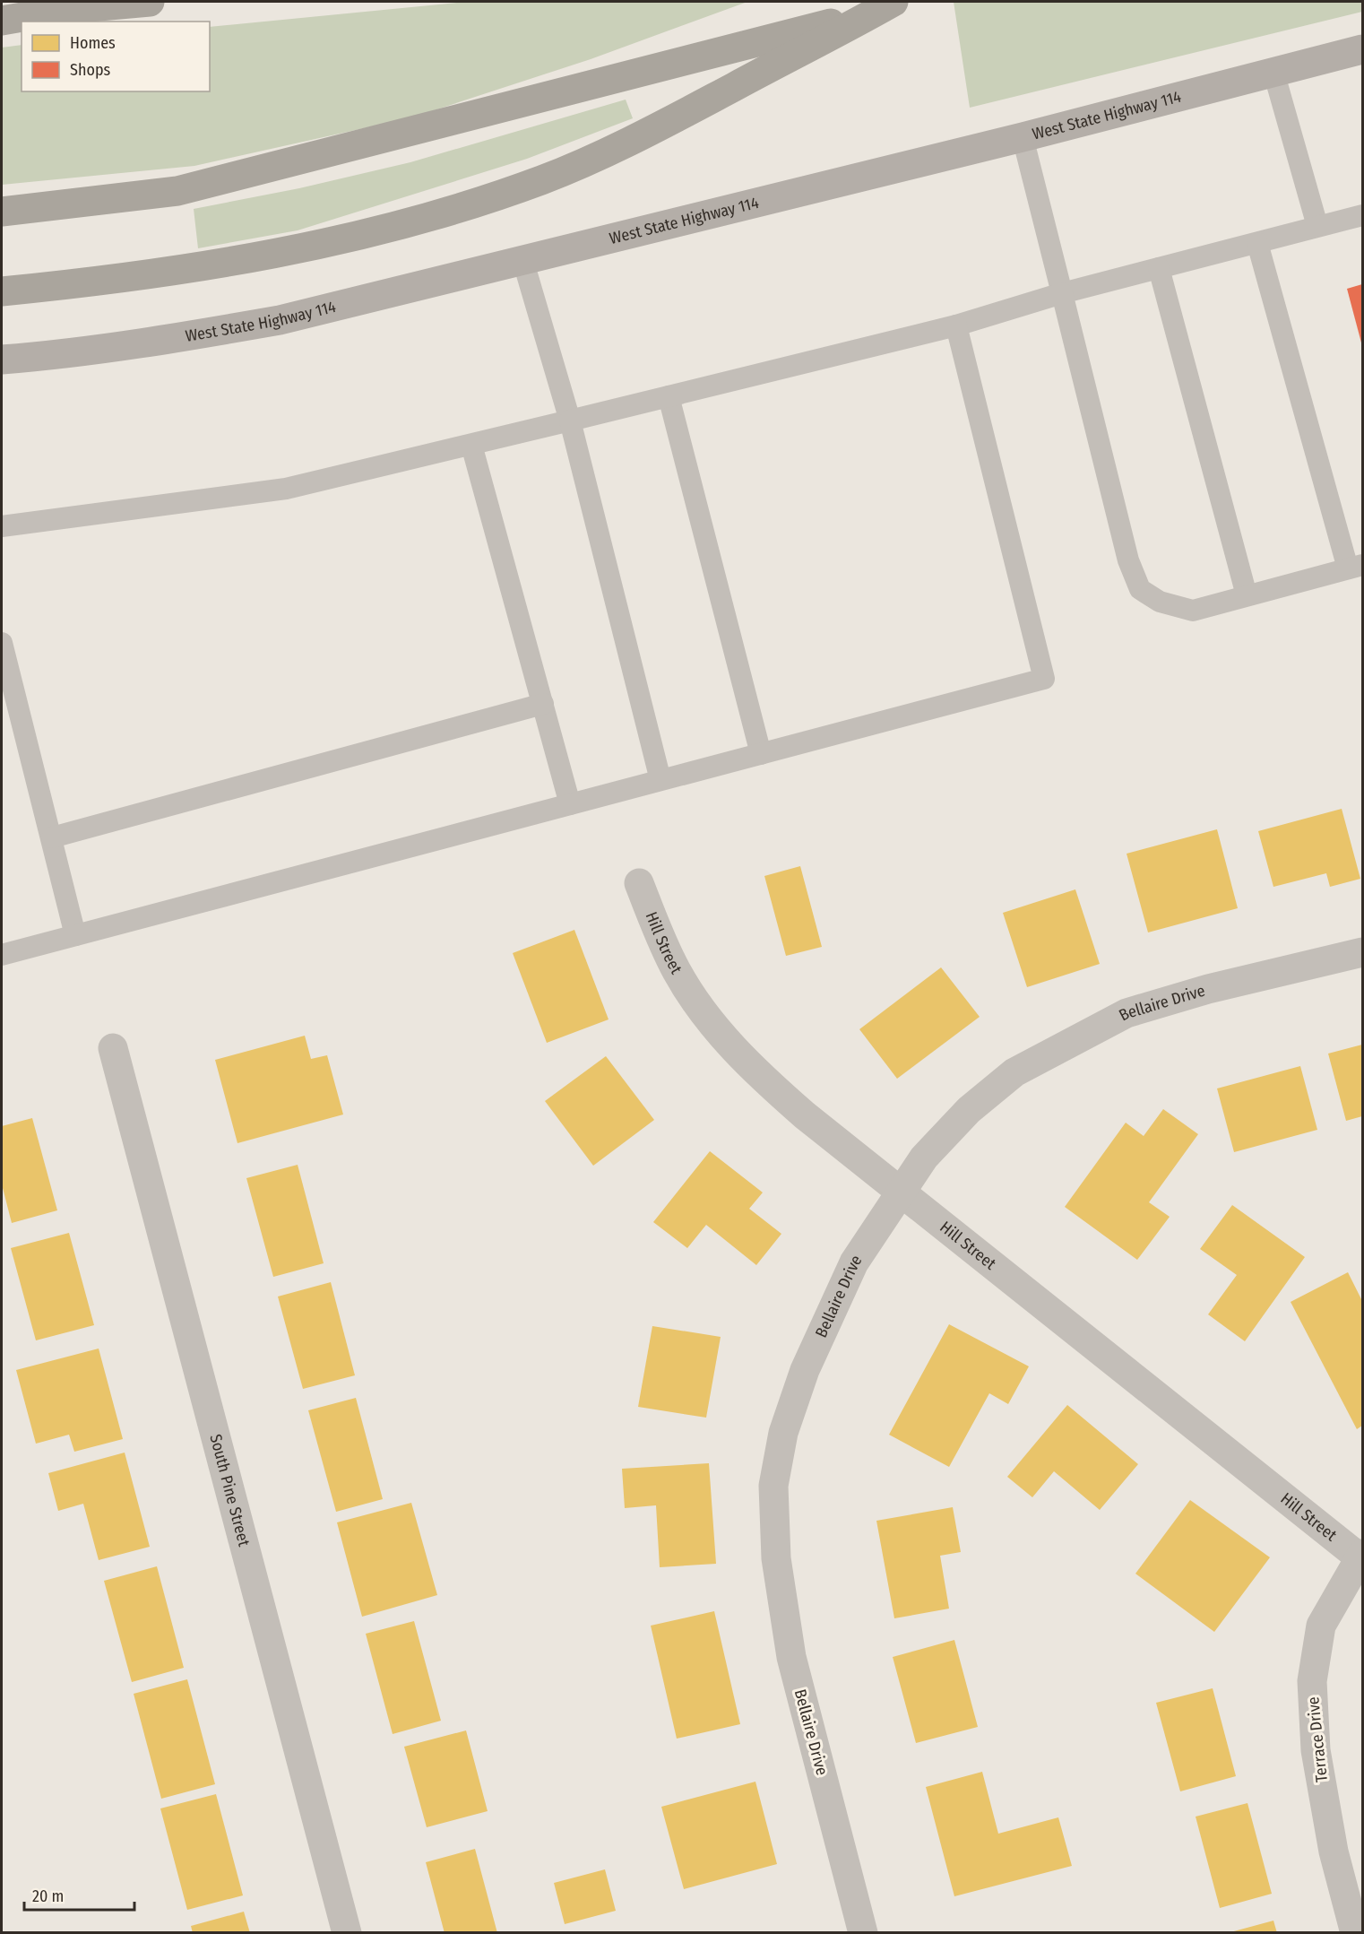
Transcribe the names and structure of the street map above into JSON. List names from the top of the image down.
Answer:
{
  "streets": {
    "main road": ["West State Highway 114"],
    "street": [
      "Hill Street",
      "Bellaire Drive",
      "South Pine Street",
      "Terrace Drive"
    ]
  },
  "crossings": [
    ["Hill Street", "Bellaire Drive"],
    ["Hill Street", "Terrace Drive"]
  ],
  "legend": ["Homes", "Shops"],
  "scale_bar": "20 m"
}
